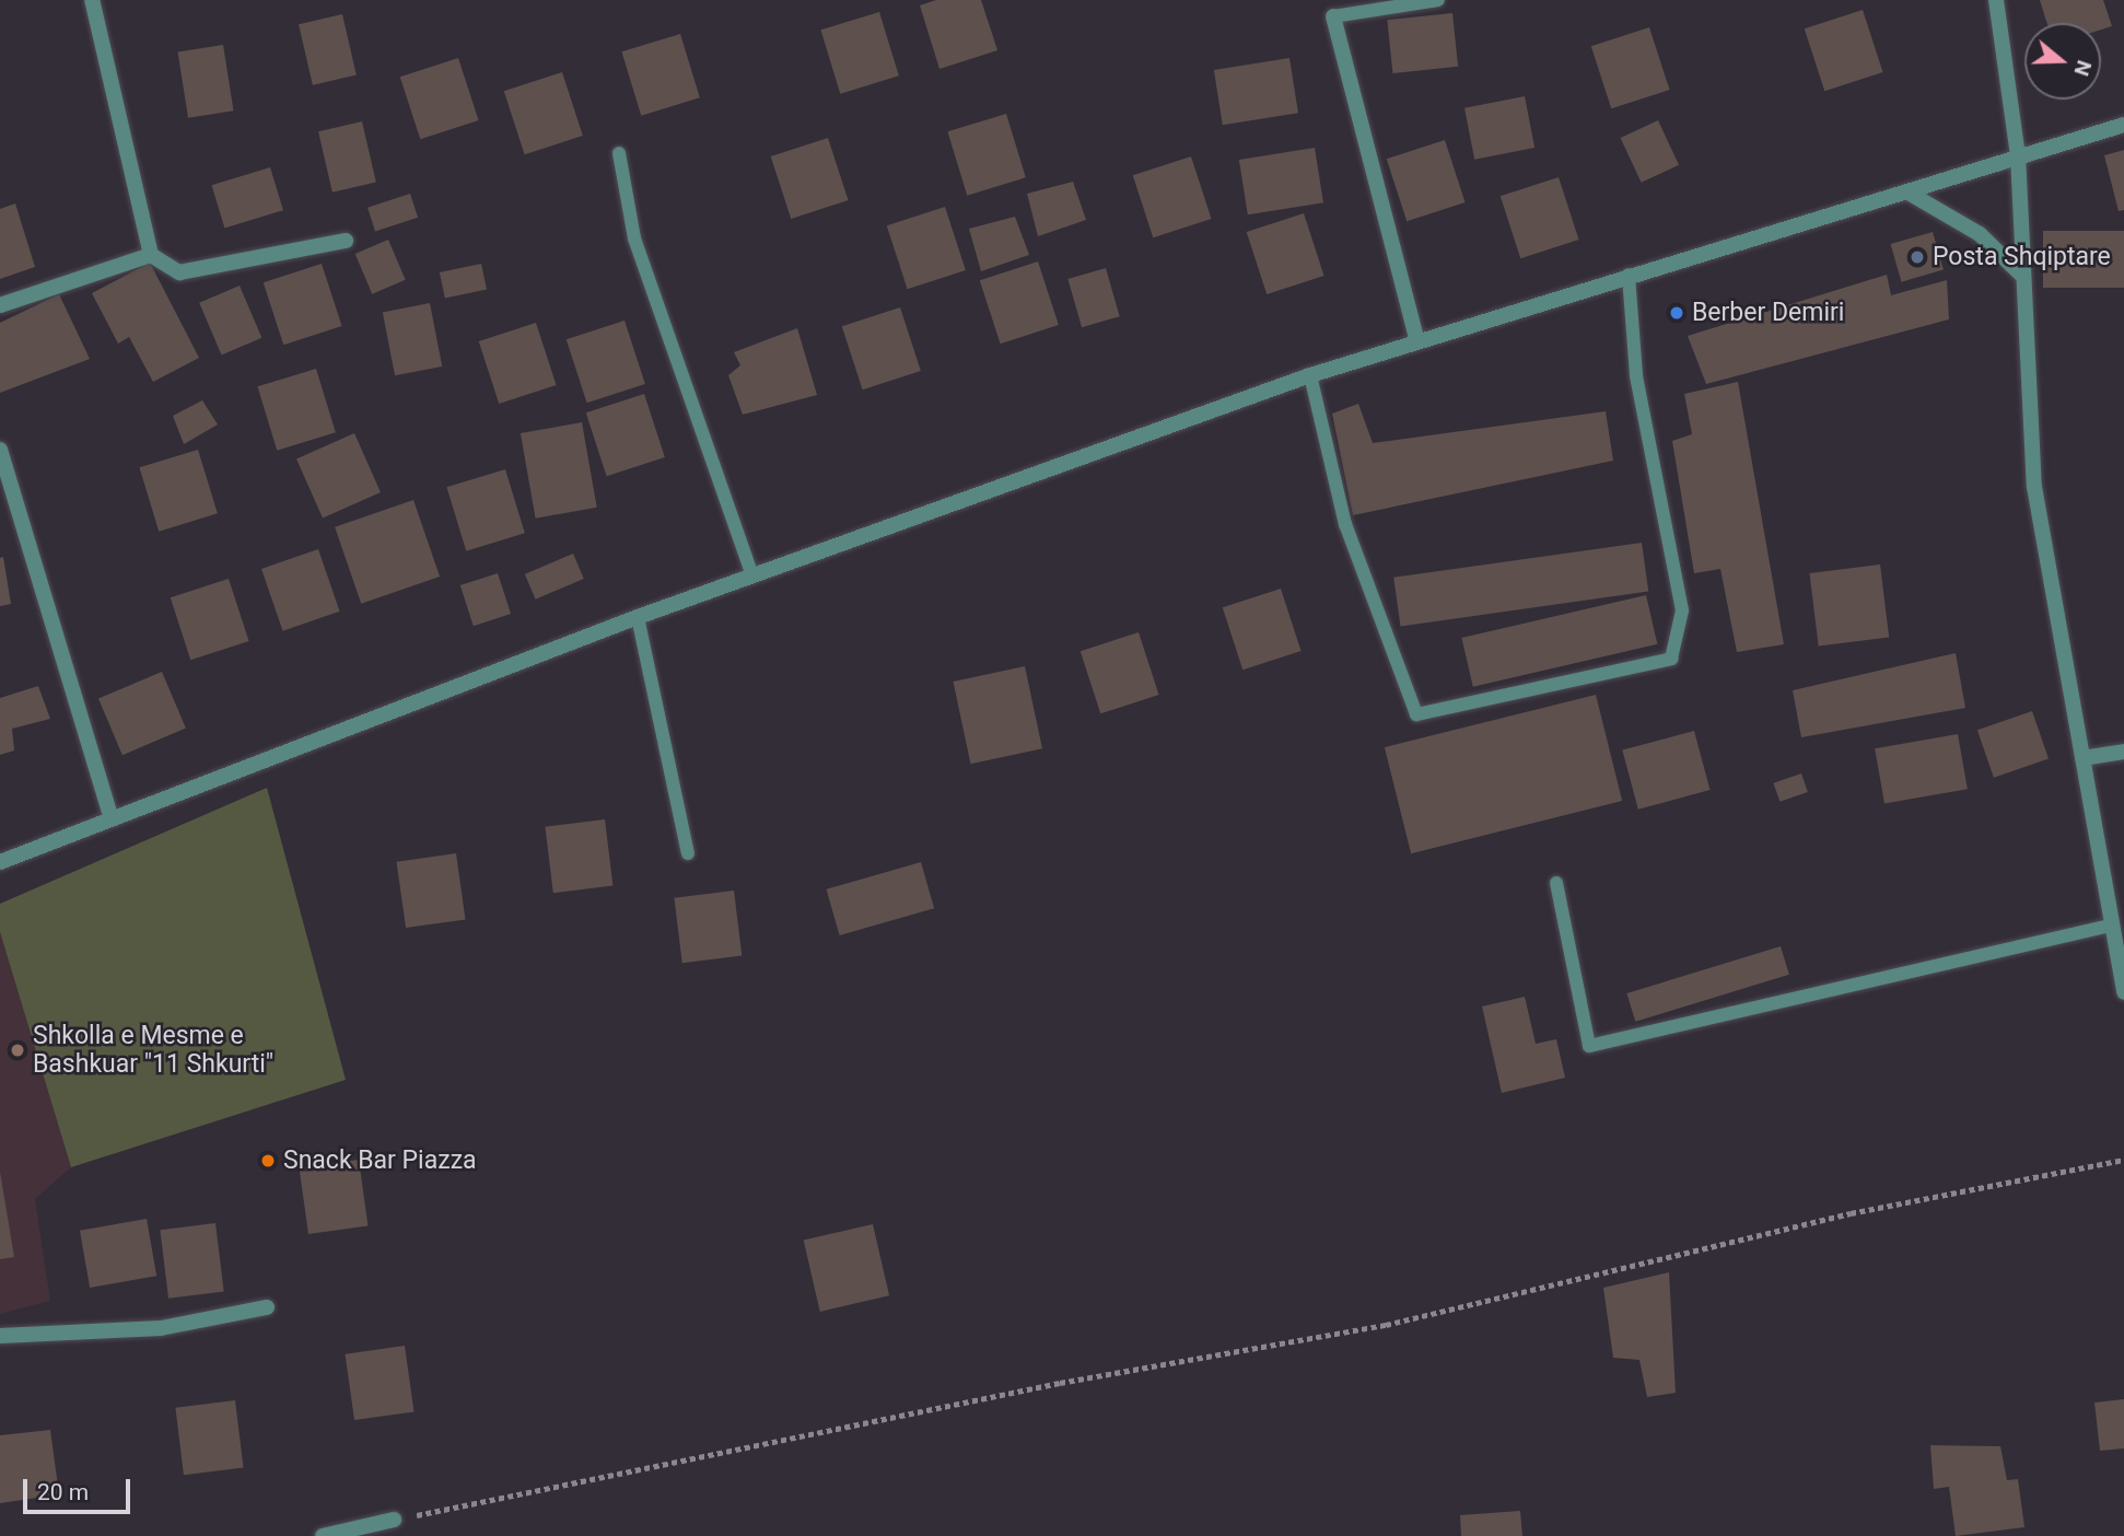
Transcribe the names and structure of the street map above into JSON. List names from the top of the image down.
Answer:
{
  "places": [
    "Posta Shqiptare",
    "Berber Demiri",
    "Shkolla e Mesme e Bashkuar \"11 Shkurti\"",
    "Snack Bar Piazza"
  ],
  "scale_bar": "20 m",
  "north": "right"
}
